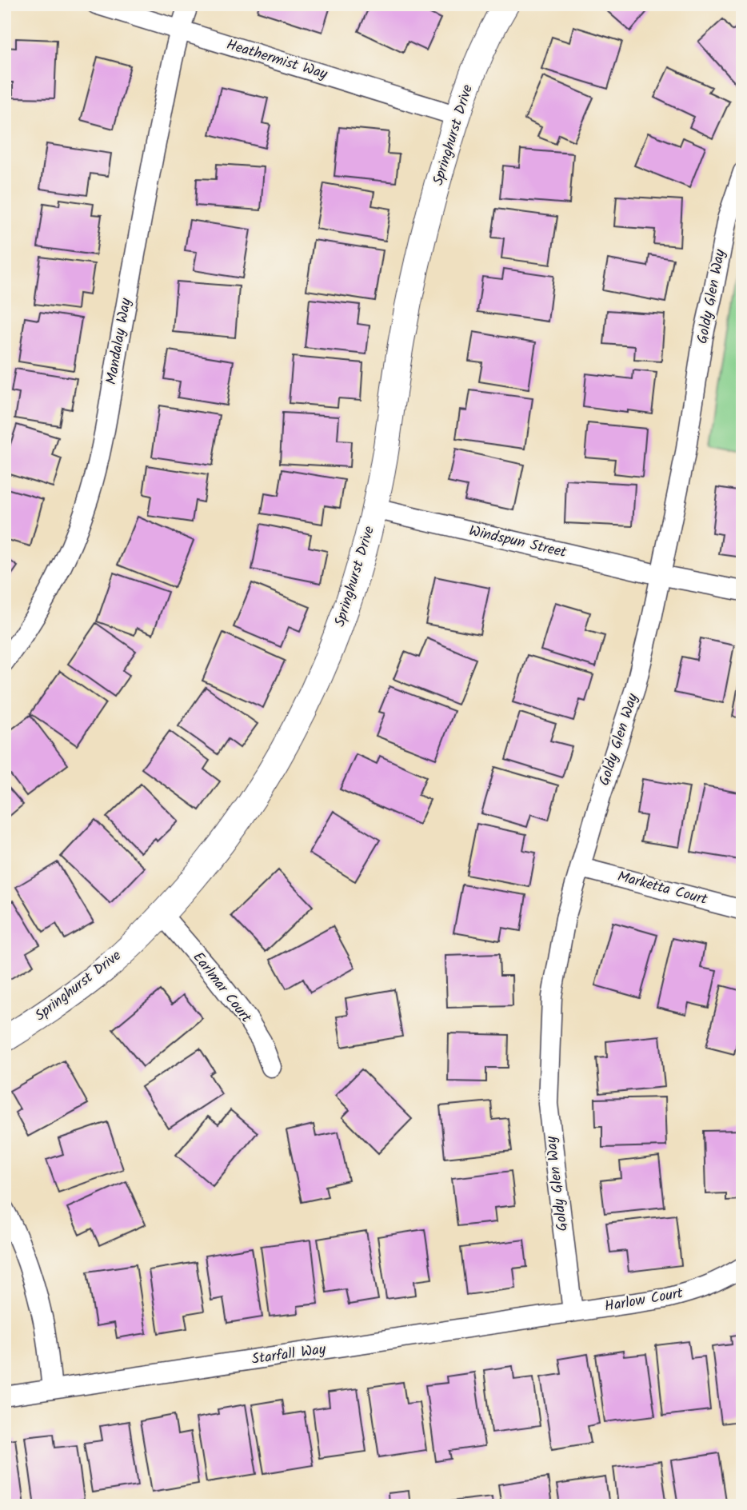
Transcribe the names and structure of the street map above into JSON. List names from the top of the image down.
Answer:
{
  "streets": {
    "street": [
      "Heathermist Way",
      "Springhurst Drive",
      "Goldy Glen Way",
      "Mandalay Way",
      "Windspun Street",
      "Marketta Court",
      "Earlmar Court",
      "Harlow Court",
      "Starfall Way"
    ]
  },
  "crossings": [
    ["Heathermist Way", "Springhurst Drive"],
    ["Heathermist Way", "Mandalay Way"],
    ["Springhurst Drive", "Windspun Street"],
    ["Springhurst Drive", "Earlmar Court"],
    ["Goldy Glen Way", "Windspun Street"],
    ["Goldy Glen Way", "Marketta Court"],
    ["Goldy Glen Way", "Harlow Court"],
    ["Goldy Glen Way", "Starfall Way"],
    ["Harlow Court", "Starfall Way"]
  ]
}
